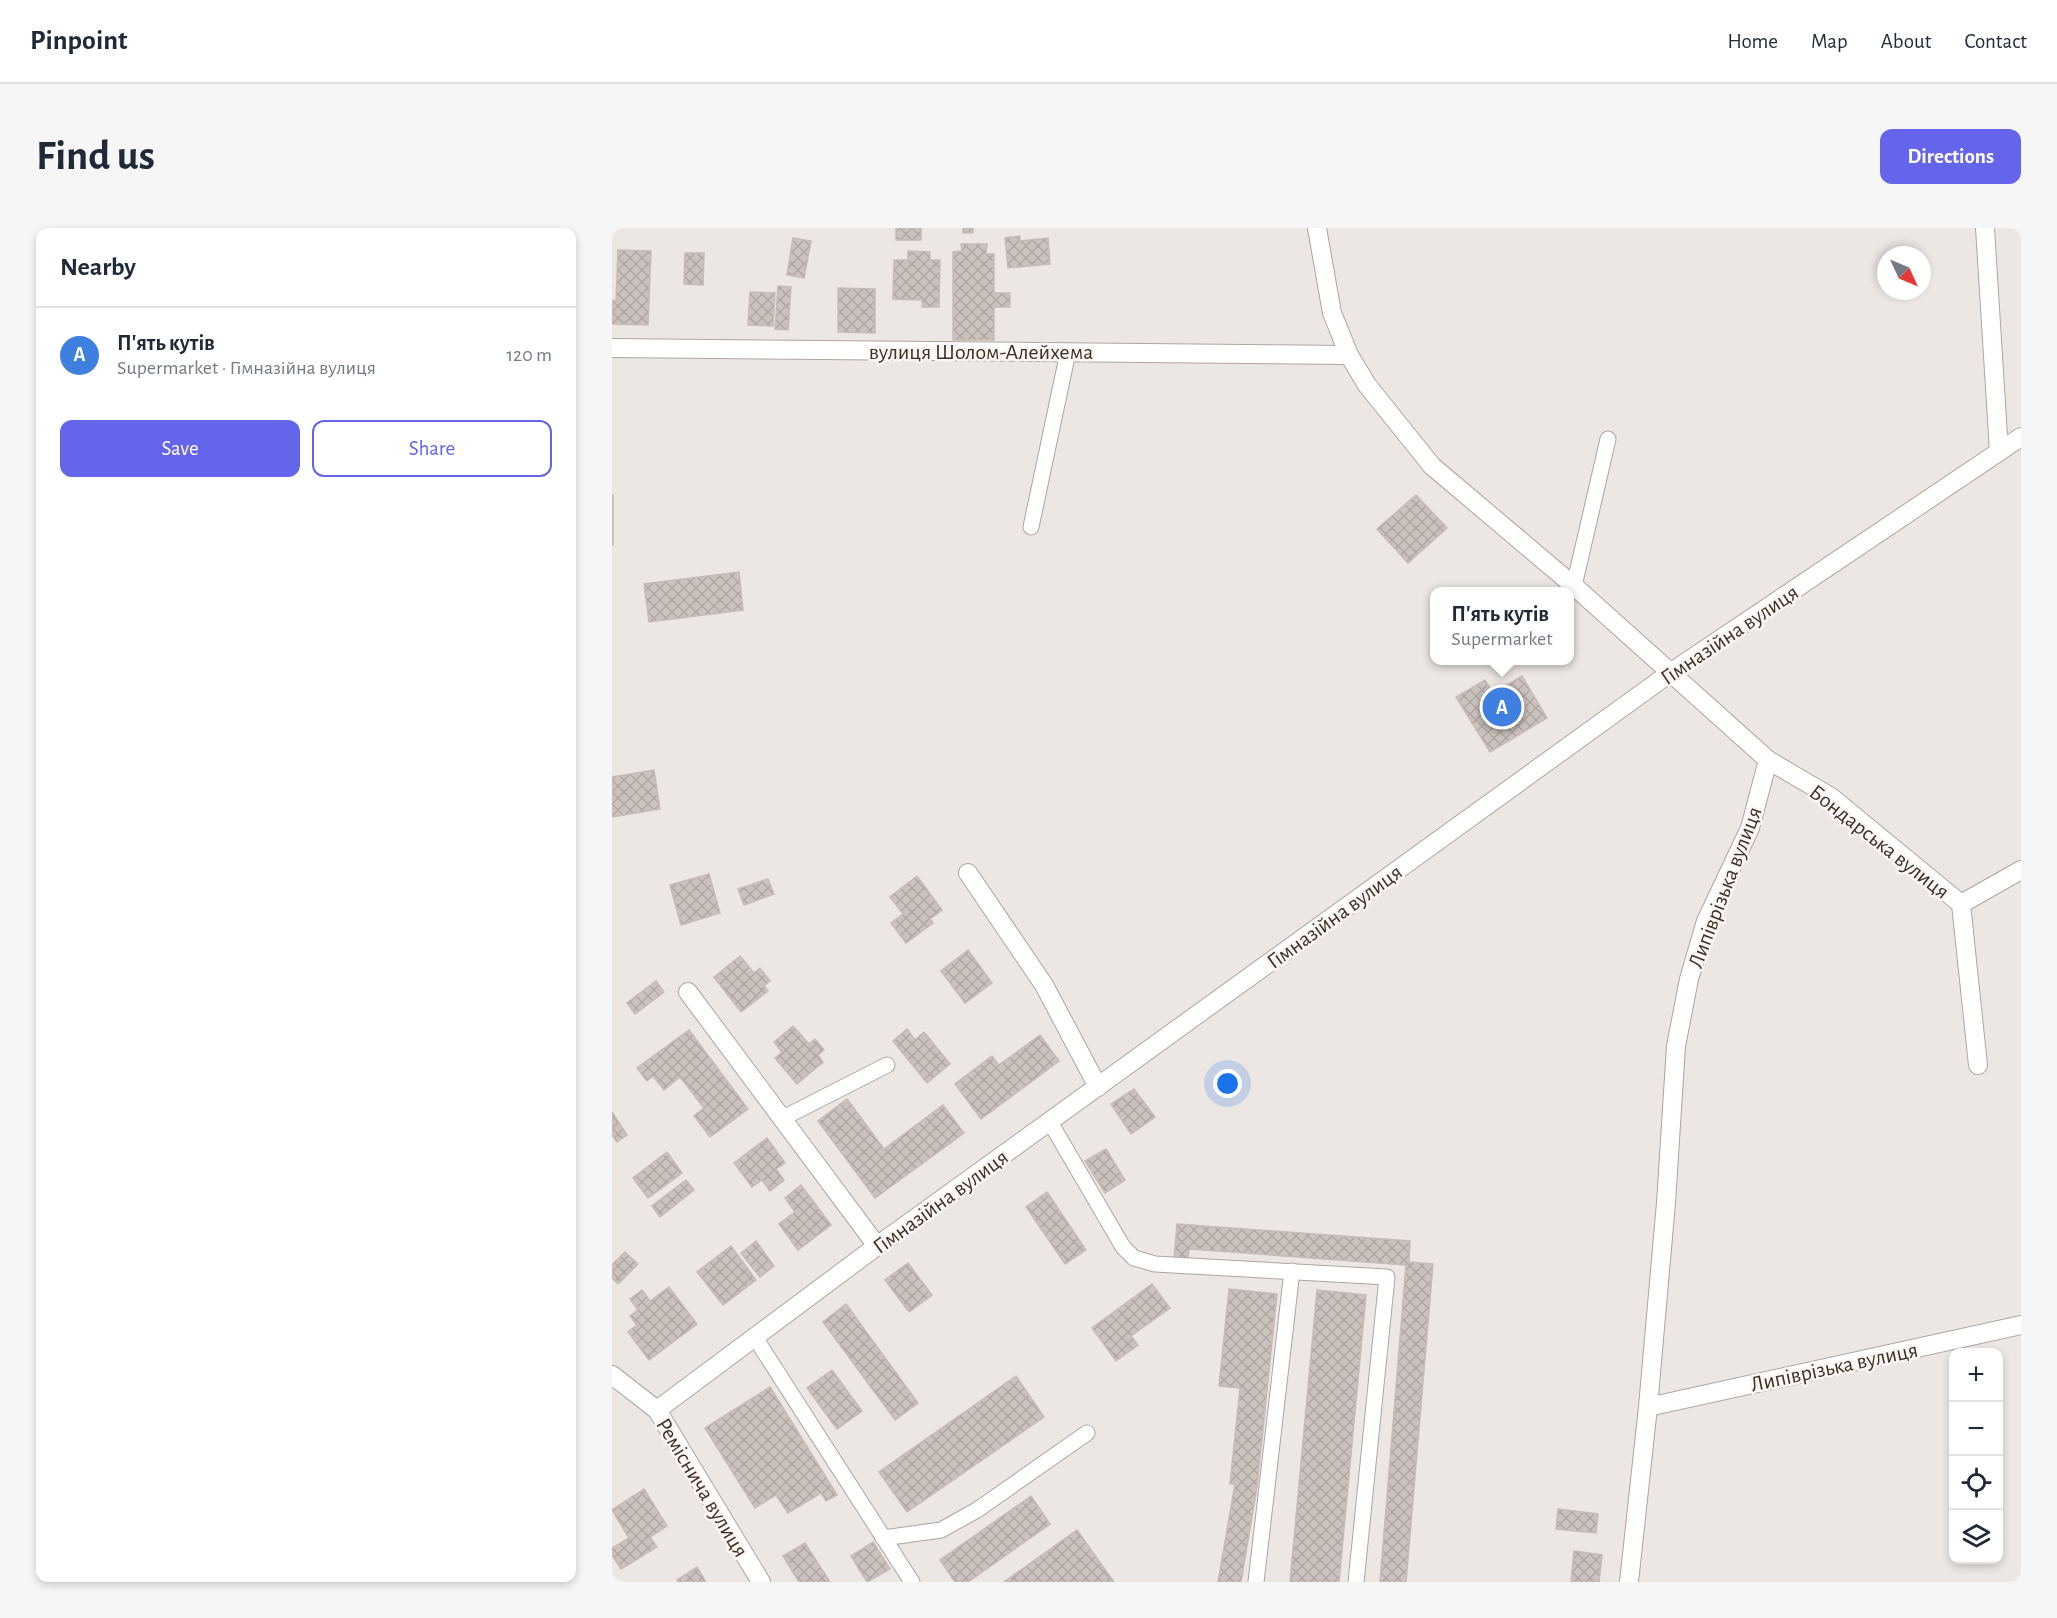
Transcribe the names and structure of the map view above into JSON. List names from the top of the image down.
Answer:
{
  "streets": {
    "street": [
      "вулиця Шолом-Алейхема",
      "Гімназійна вулиця",
      "Бондарська вулиця",
      "Липіврізька вулиця",
      "Реміснича вулиця"
    ]
  },
  "crossings": [
    ["Гімназійна вулиця", "Реміснича вулиця"],
    ["Бондарська вулиця", "Липіврізька вулиця"]
  ],
  "north": "bottom right",
  "page": {
    "header": "Pinpoint",
    "nav": [
      "Home",
      "Map",
      "About",
      "Contact"
    ],
    "buttons": [
      "Directions",
      ["Save", "Share"]
    ],
    "title": "Find us",
    "heading": "Nearby",
    "list": [
      {
        "mark": "A",
        "name": "П'ять кутів",
        "note": "Supermarket · Гімназійна вулиця",
        "value": "120 m"
      }
    ],
    "popup": ["П'ять кутів", "Supermarket"],
    "pins": "A",
    "map_buttons": ["+", "−"]
  }
}
